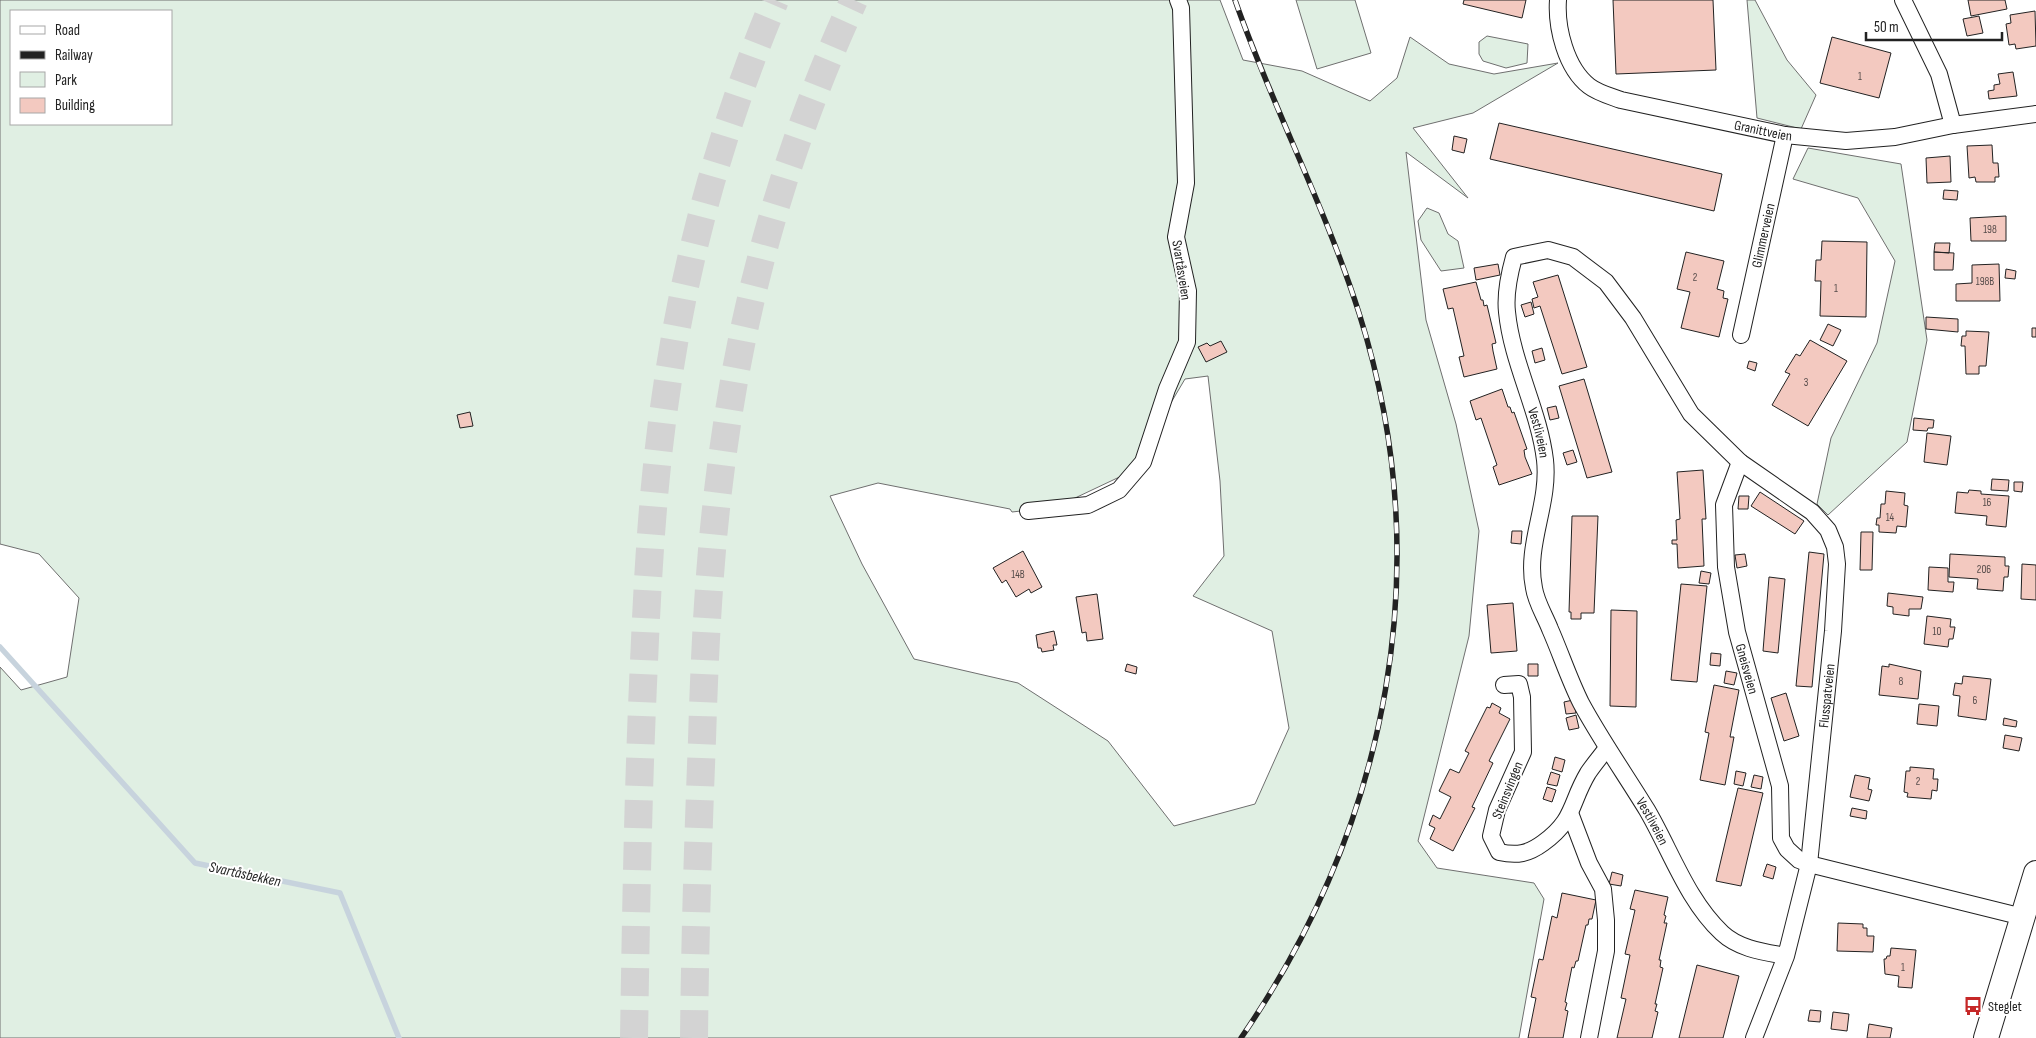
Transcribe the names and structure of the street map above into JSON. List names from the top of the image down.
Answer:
{
  "streets": {
    "street": [
      "Granittveien",
      "Glimmerveien",
      "Svartåsveien",
      "Vestliveien",
      "Gneisveien",
      "Flusspatveien",
      "Steinsvingen"
    ]
  },
  "crossings": [
    ["Granittveien", "Glimmerveien"],
    ["Vestliveien", "Gneisveien"],
    ["Vestliveien", "Flusspatveien"],
    ["Vestliveien", "Steinsvingen"],
    ["Gneisveien", "Flusspatveien"]
  ],
  "water": ["Svartåsbekken"],
  "places": {
    "bus stop": ["Steglet"]
  },
  "house_numbers": [
    "1",
    "198",
    "2",
    "198B",
    "1",
    "3",
    "16",
    "14",
    "206",
    "14B",
    "10",
    "8",
    "6",
    "2",
    "1"
  ],
  "legend": [
    "Road",
    "Railway",
    "Park",
    "Building"
  ],
  "scale_bar": "50 m"
}
